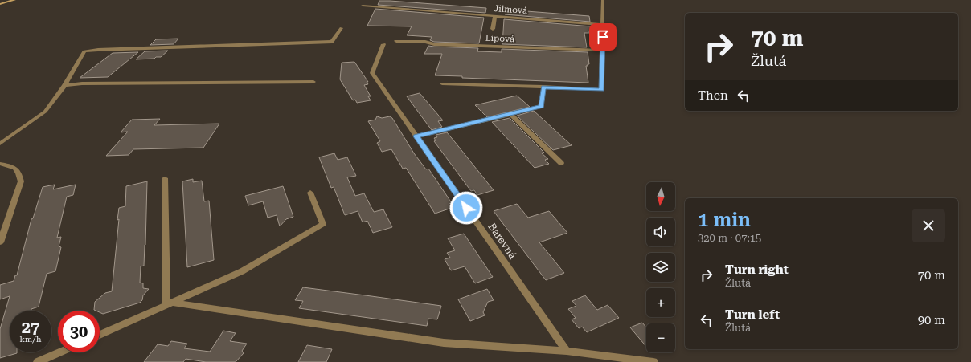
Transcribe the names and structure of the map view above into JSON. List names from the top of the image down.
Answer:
{
  "streets": {
    "street": ["Jilmová", "Lipová", "Barevná"]
  },
  "north": "bottom",
  "page": {
    "turn": ["70 m", "Žlutá"],
    "then": "Then",
    "map_buttons": ["+", "−"],
    "heading": ["1 min", "320 m · 07:15"],
    "list": [
      {
        "name": "Turn right",
        "note": "Žlutá",
        "value": "70 m"
      },
      {
        "name": "Turn left",
        "note": "Žlutá",
        "value": "90 m"
      }
    ],
    "speed": "27 km/h",
    "limit": "30"
  }
}
